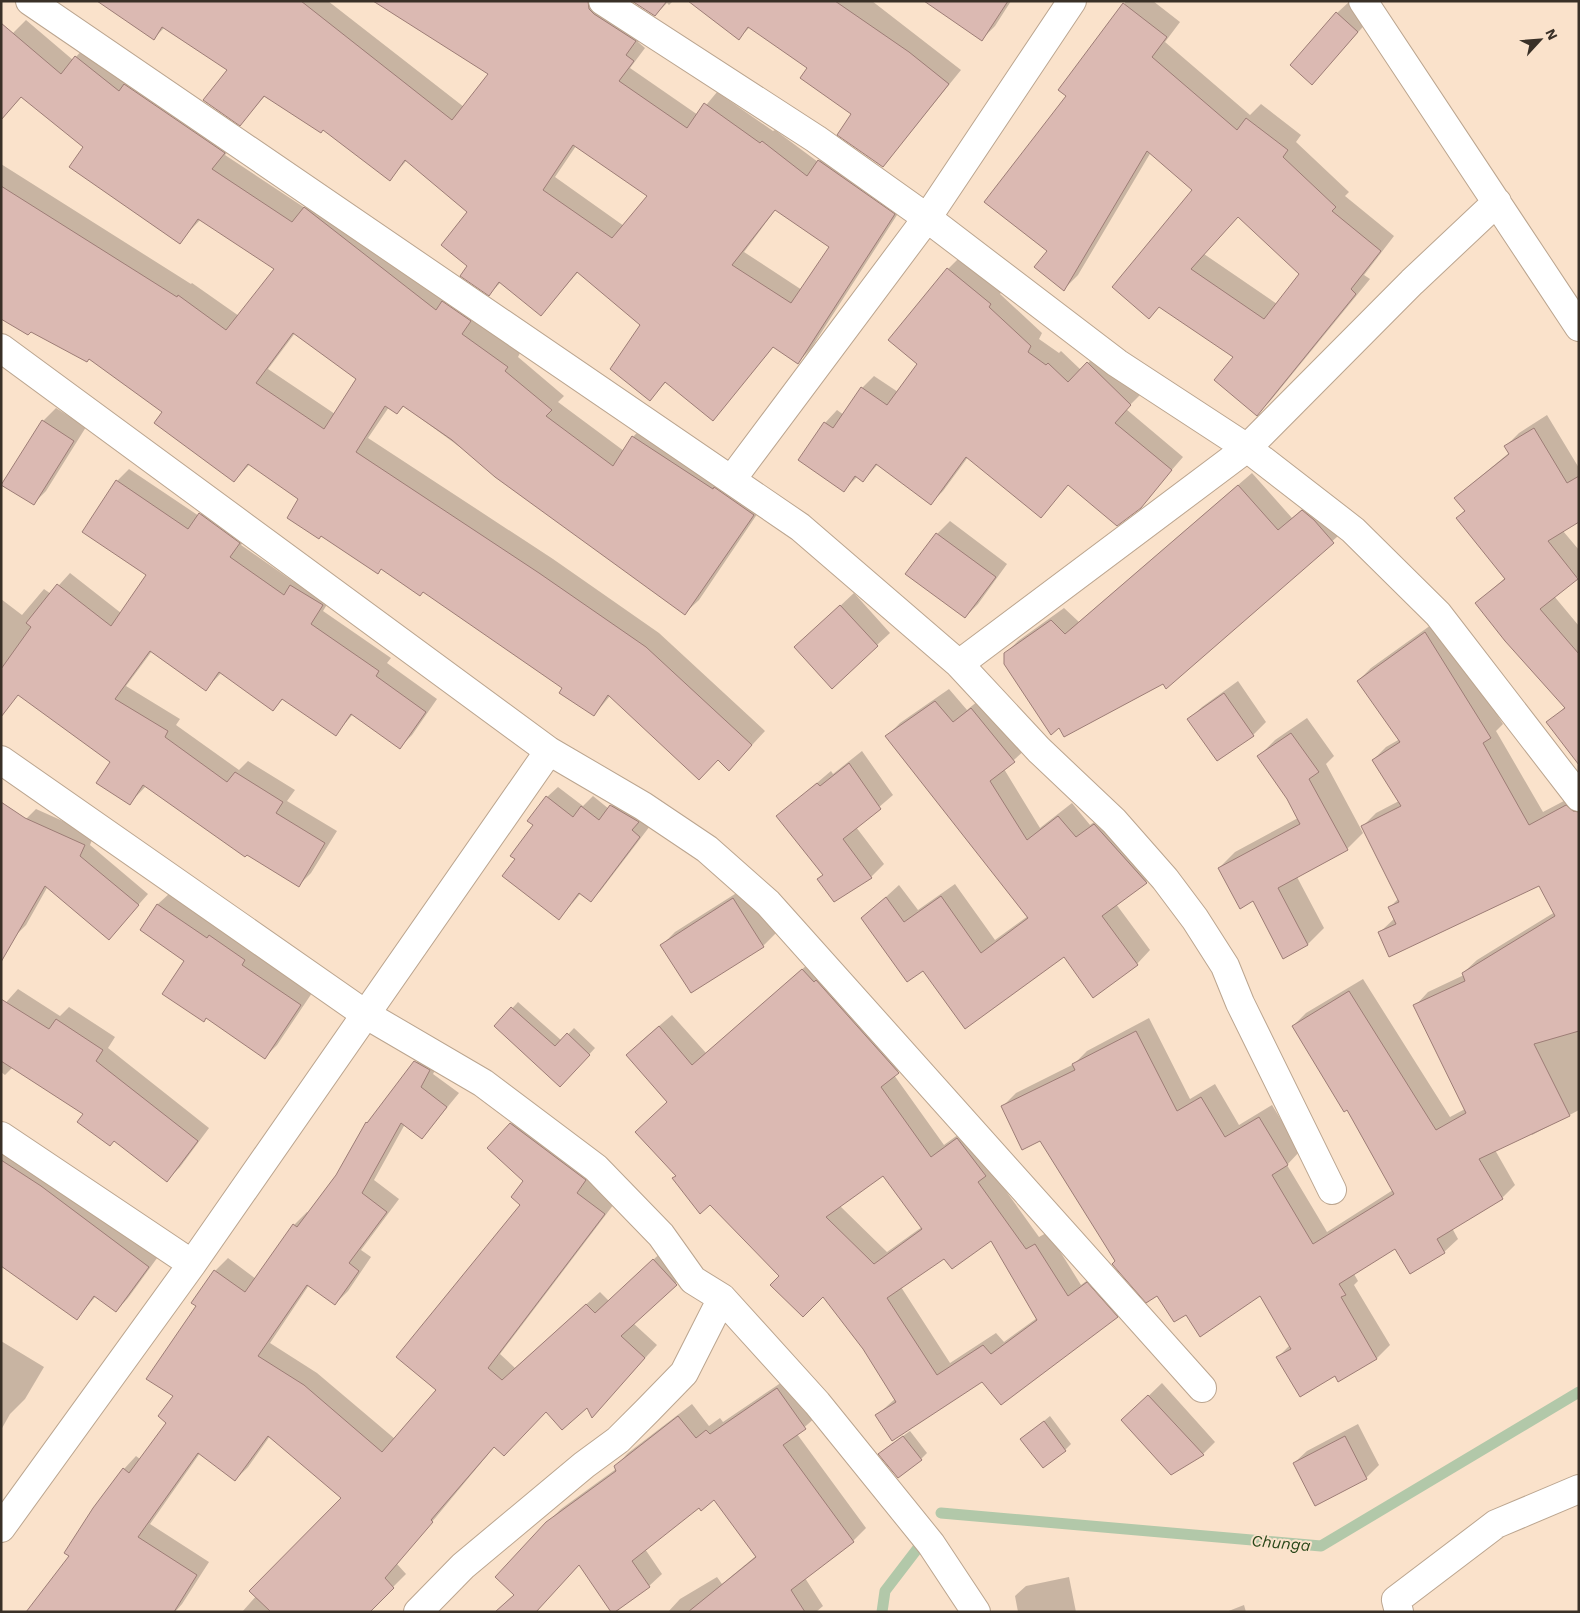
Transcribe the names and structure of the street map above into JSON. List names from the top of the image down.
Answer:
{
  "water": ["Chunga"],
  "north": "top right"
}
